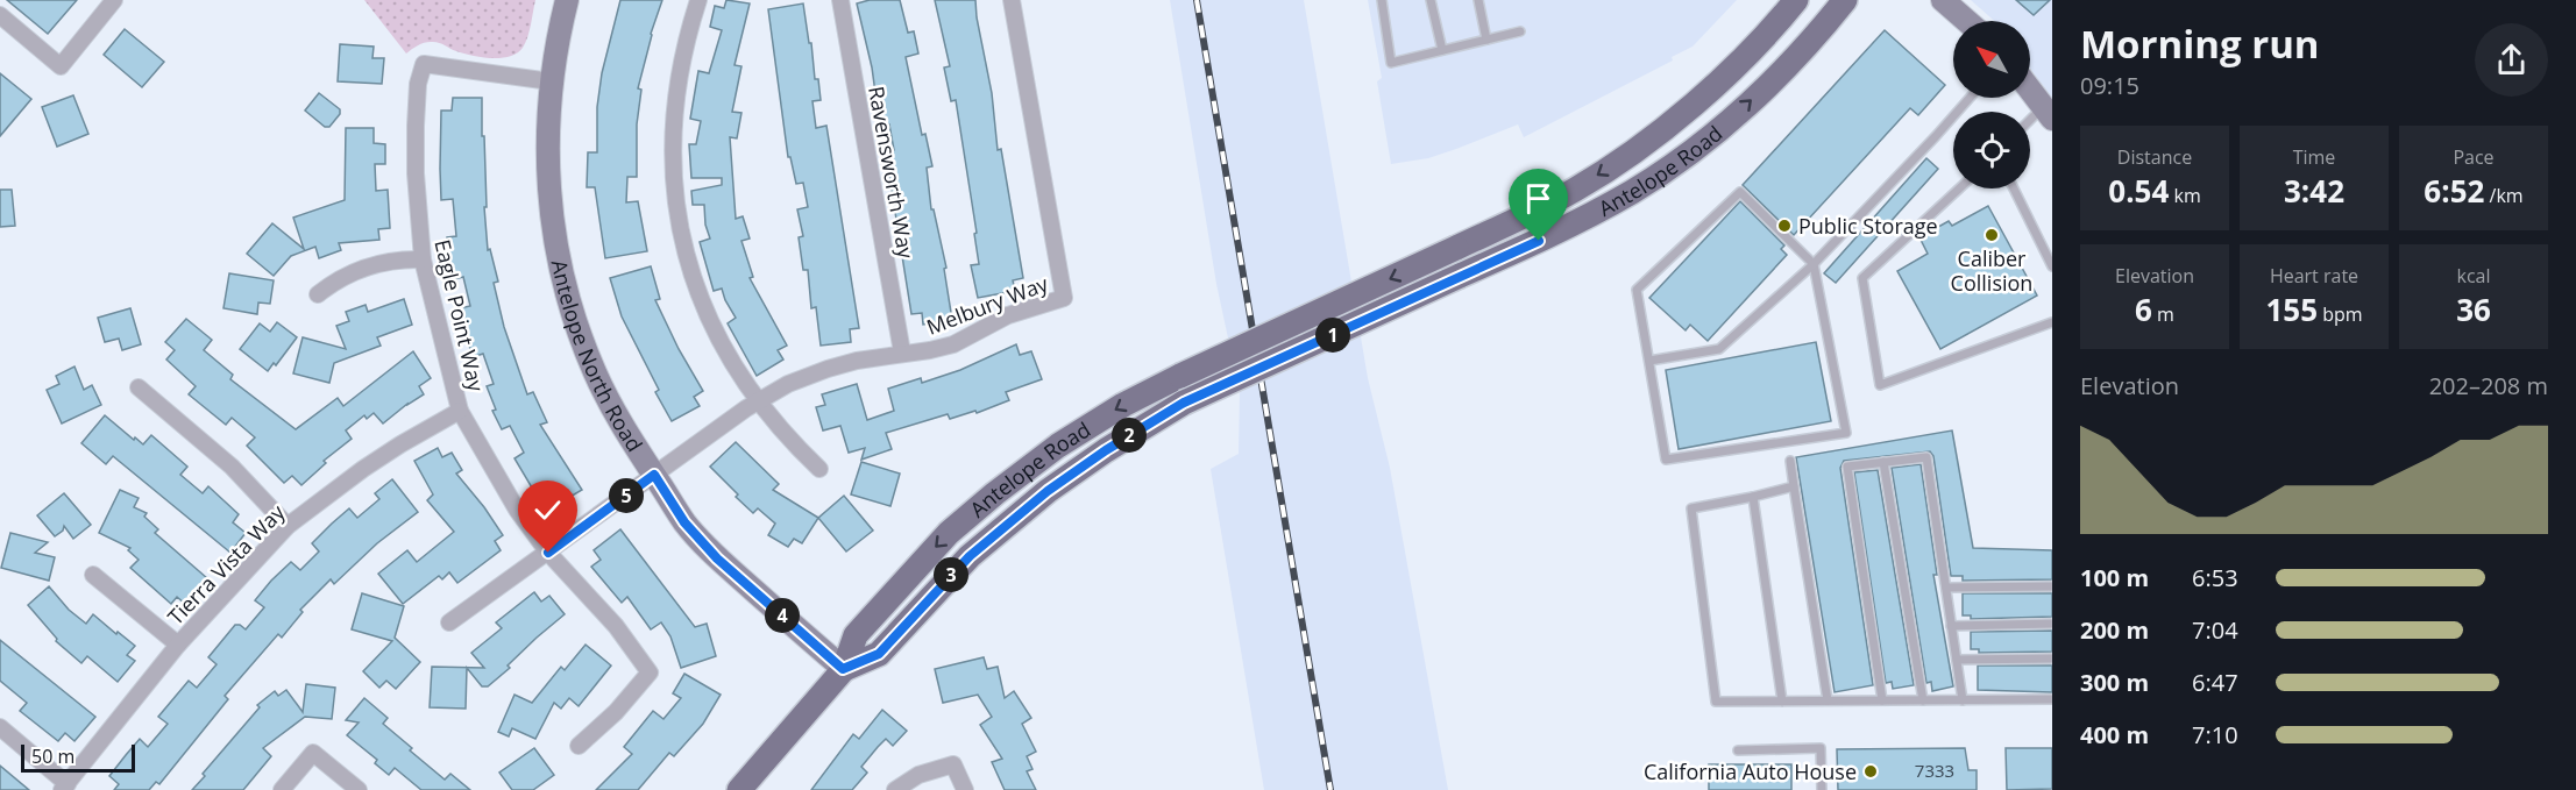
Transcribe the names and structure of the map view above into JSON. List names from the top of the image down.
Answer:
{
  "streets": {
    "main road": ["Antelope Road", "Antelope North Road"],
    "street": [
      "Ravensworth Way",
      "Melbury Way",
      "Eagle Point Way",
      "Tierra Vista Way"
    ]
  },
  "crossings": [
    ["Antelope Road", "Antelope North Road"],
    ["Ravensworth Way", "Melbury Way"],
    ["Melbury Way", "Eagle Point Way"],
    ["Melbury Way", "Antelope North Road"],
    ["Eagle Point Way", "Antelope North Road"],
    ["Eagle Point Way", "Tierra Vista Way"]
  ],
  "places": ["Public Storage", "Caliber Collision", "California Auto House"],
  "house_numbers": ["7333"],
  "scale_bar": "50 m",
  "north": "top left",
  "page": {
    "heading": ["Morning run", "09:15"],
    "stats": [
      ["Distance", "0.54 km"],
      ["Time", "3:42"],
      ["Pace", "6:52 /km"],
      ["Elevation", "6 m"],
      ["Heart rate", "155 bpm"],
      ["kcal", "36"]
    ],
    "pins": [
      "1",
      "2",
      "5",
      "3",
      "4"
    ],
    "chart": ["Elevation", "202–208 m"],
    "list": [
      {
        "name": "100 m",
        "note": "6:53"
      },
      {
        "name": "200 m",
        "note": "7:04"
      },
      {
        "name": "300 m",
        "note": "6:47"
      },
      {
        "name": "400 m",
        "note": "7:10"
      }
    ],
    "scale": "50 m"
  }
}
